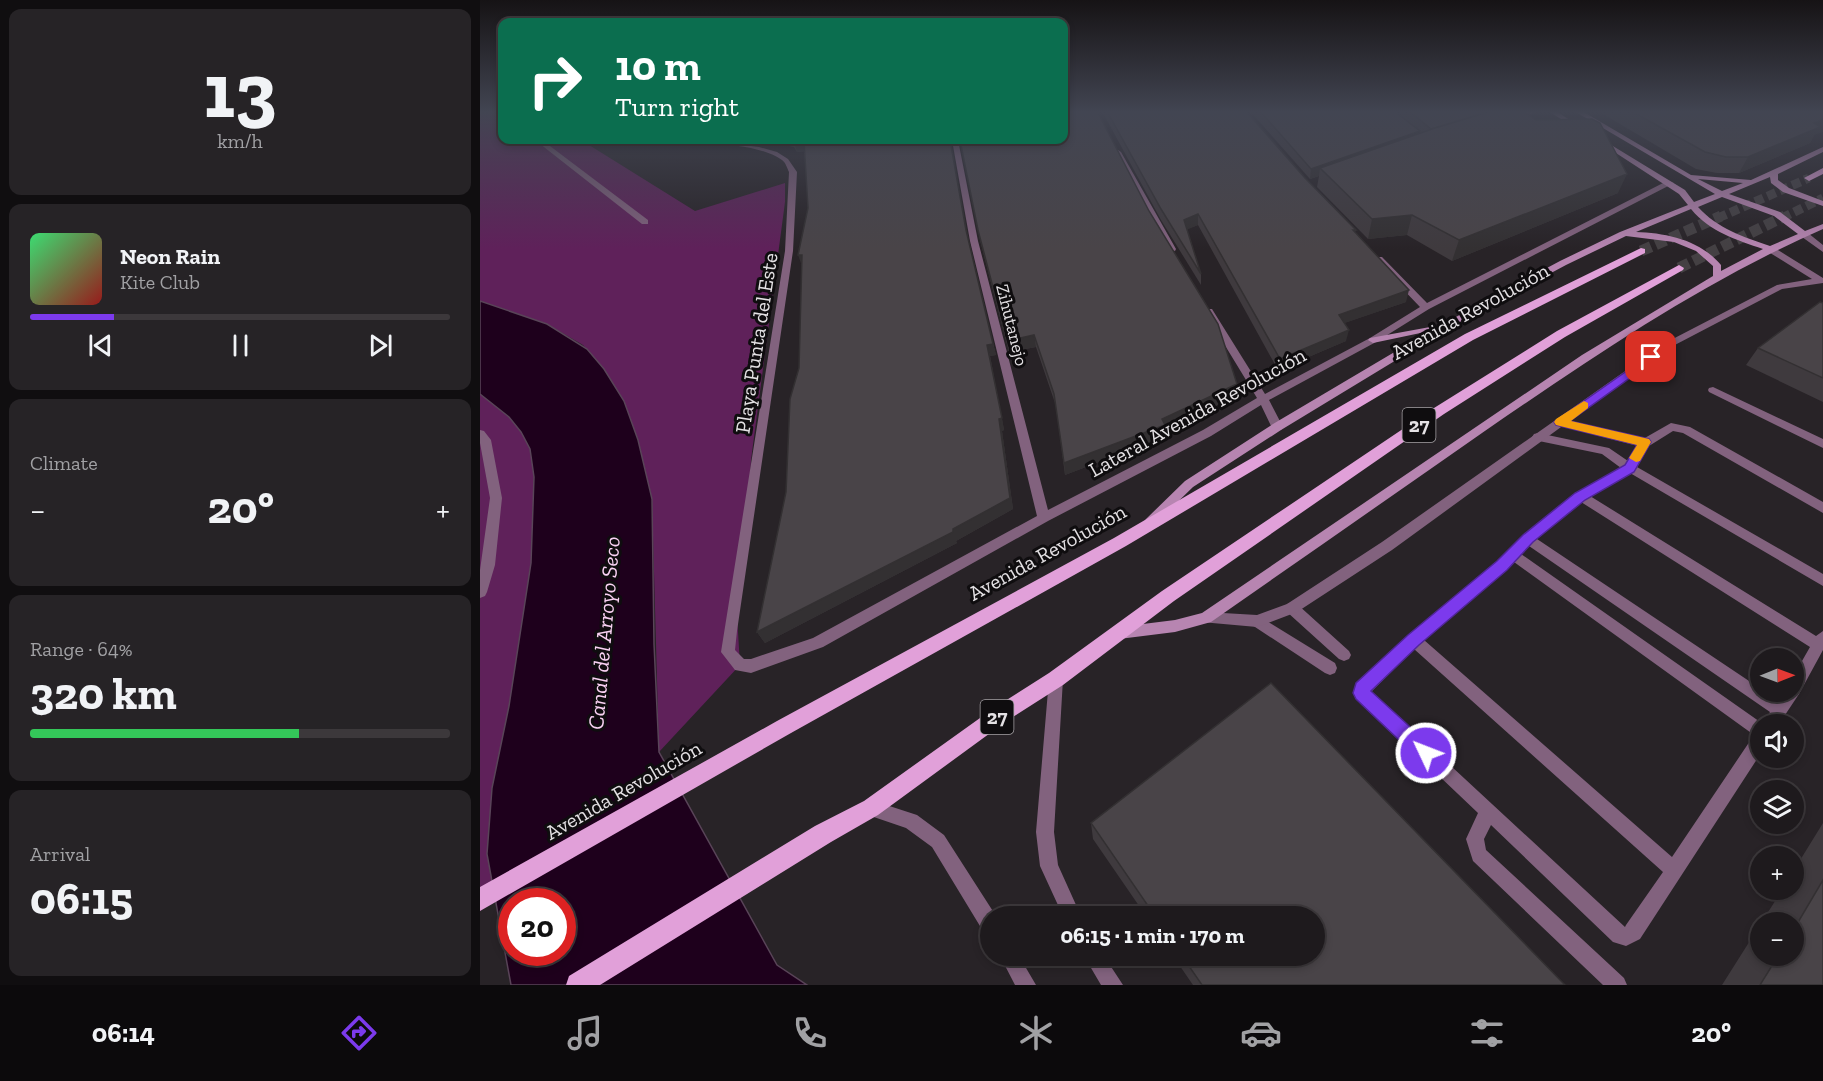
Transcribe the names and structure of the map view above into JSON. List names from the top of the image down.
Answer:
{
  "streets": {
    "main road": ["Avenida Revolución", "27"],
    "street": ["Zihutanejo", "Playa Punta del Este", "Lateral Avenida Revolución"]
  },
  "crossings": [
    ["Zihutanejo", "Lateral Avenida Revolución"],
    ["Playa Punta del Este", "Lateral Avenida Revolución"]
  ],
  "water": ["Canal del Arroyo Seco"],
  "north": "right",
  "page": {
    "tile": [
      ["13", "km/h"],
      "Climate",
      ["Range · 64%", "320 km"],
      ["Arrival", "06:15"]
    ],
    "turn": ["10 m", "Turn right"],
    "song": ["Neon Rain", "Kite Club"],
    "heat": ["−", "20°", "+"],
    "map_buttons": ["+", "−"],
    "limit": "20",
    "trip": "06:15 · 1 min · 170 m",
    "tabs": ["06:14", "20°"]
  }
}
